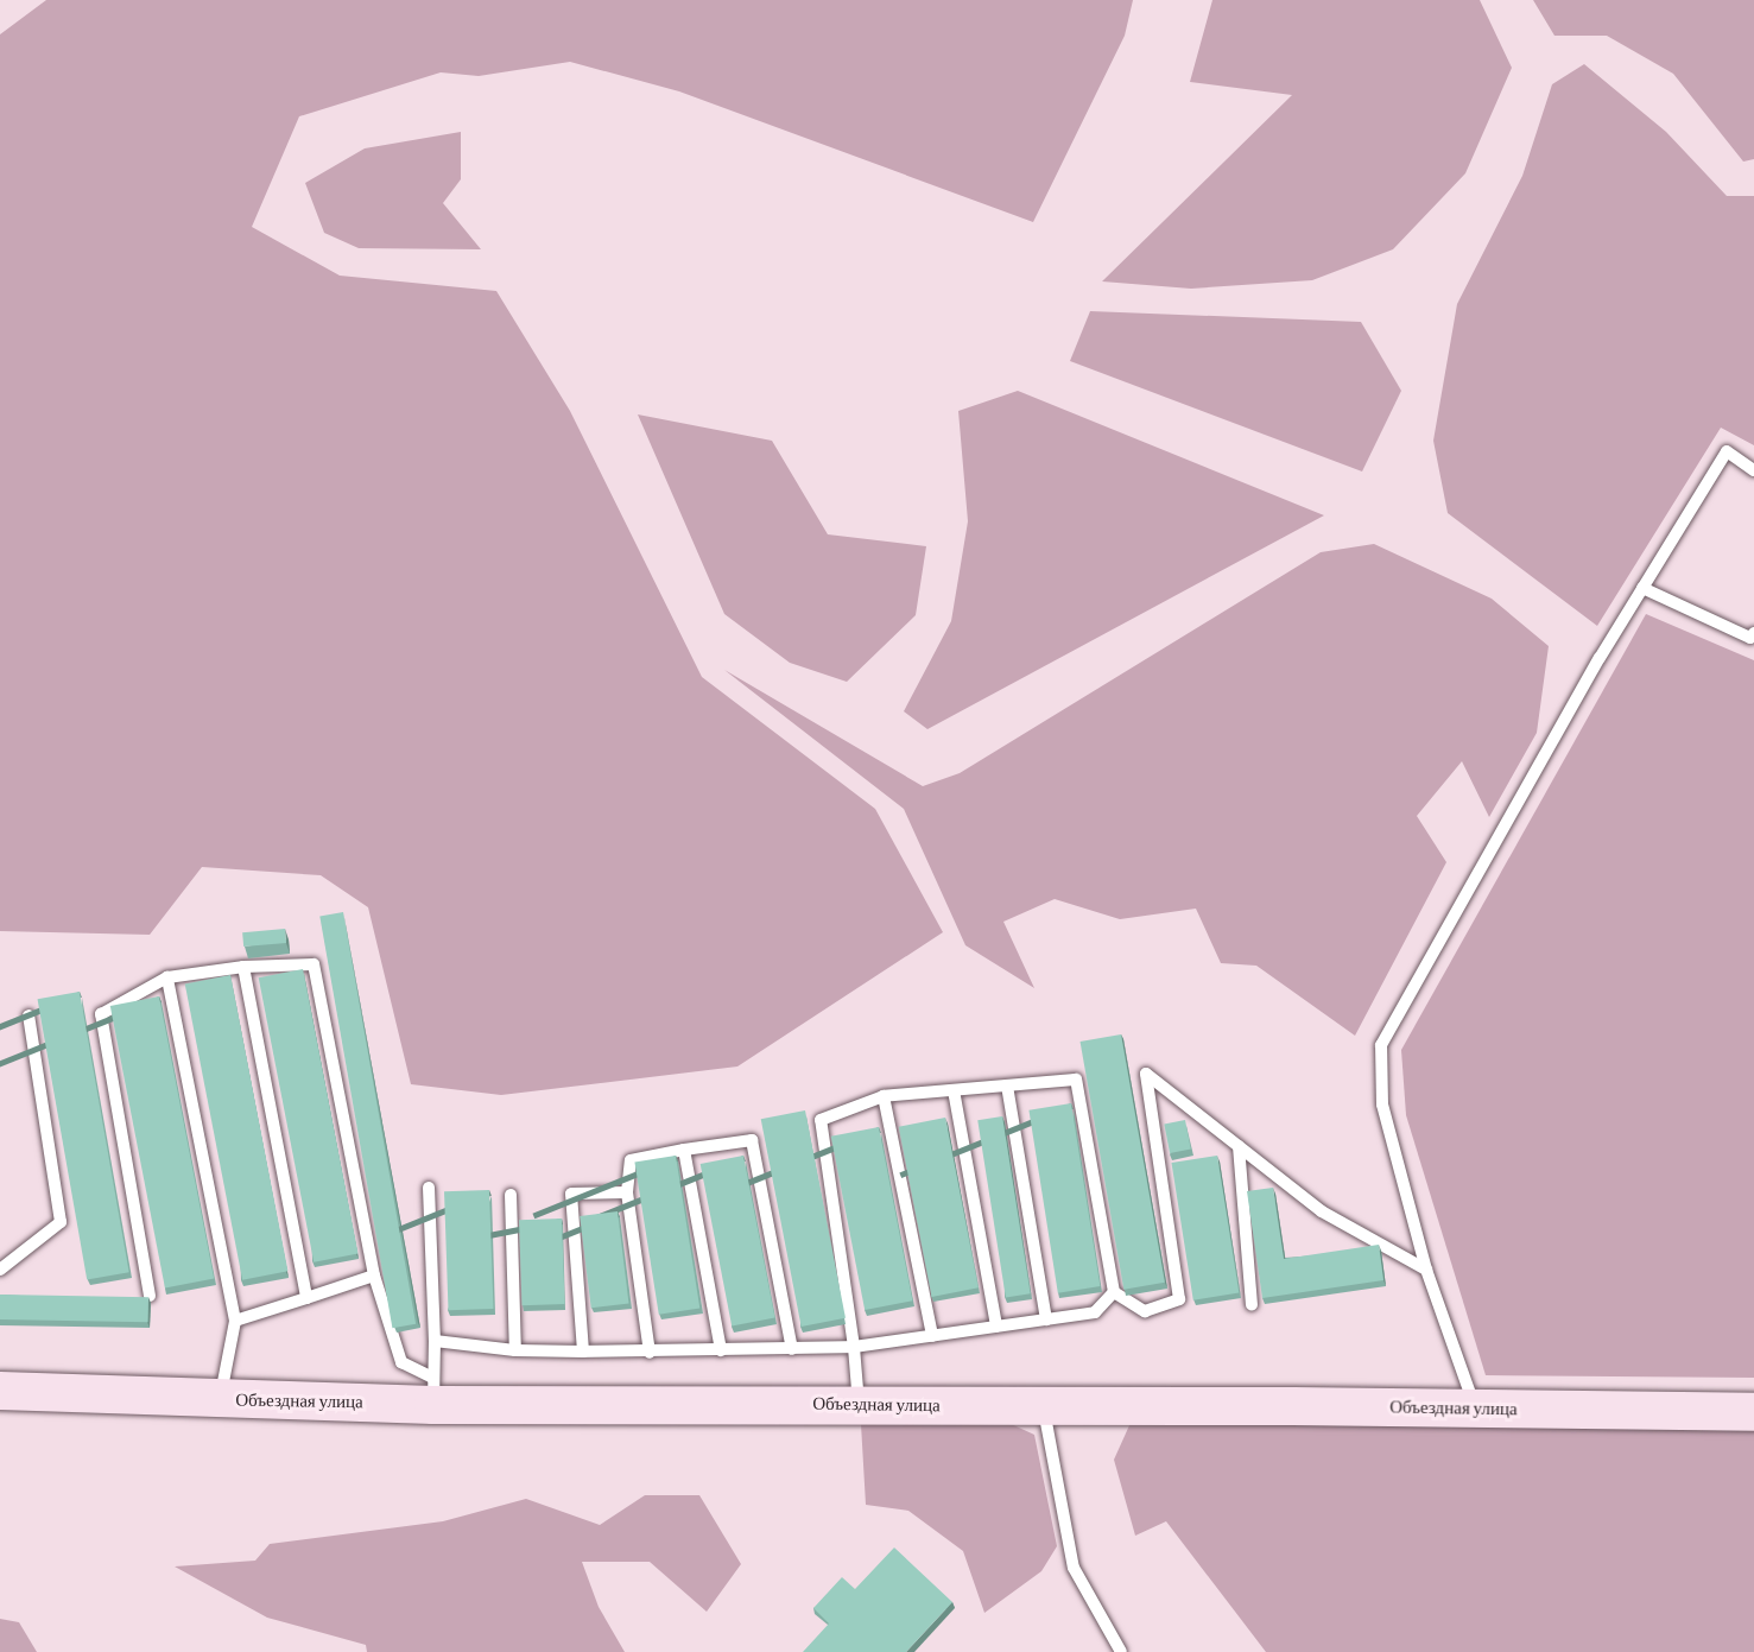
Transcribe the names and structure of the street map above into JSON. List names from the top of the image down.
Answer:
{
  "streets": {
    "main road": ["Объездная улица"]
  }
}
